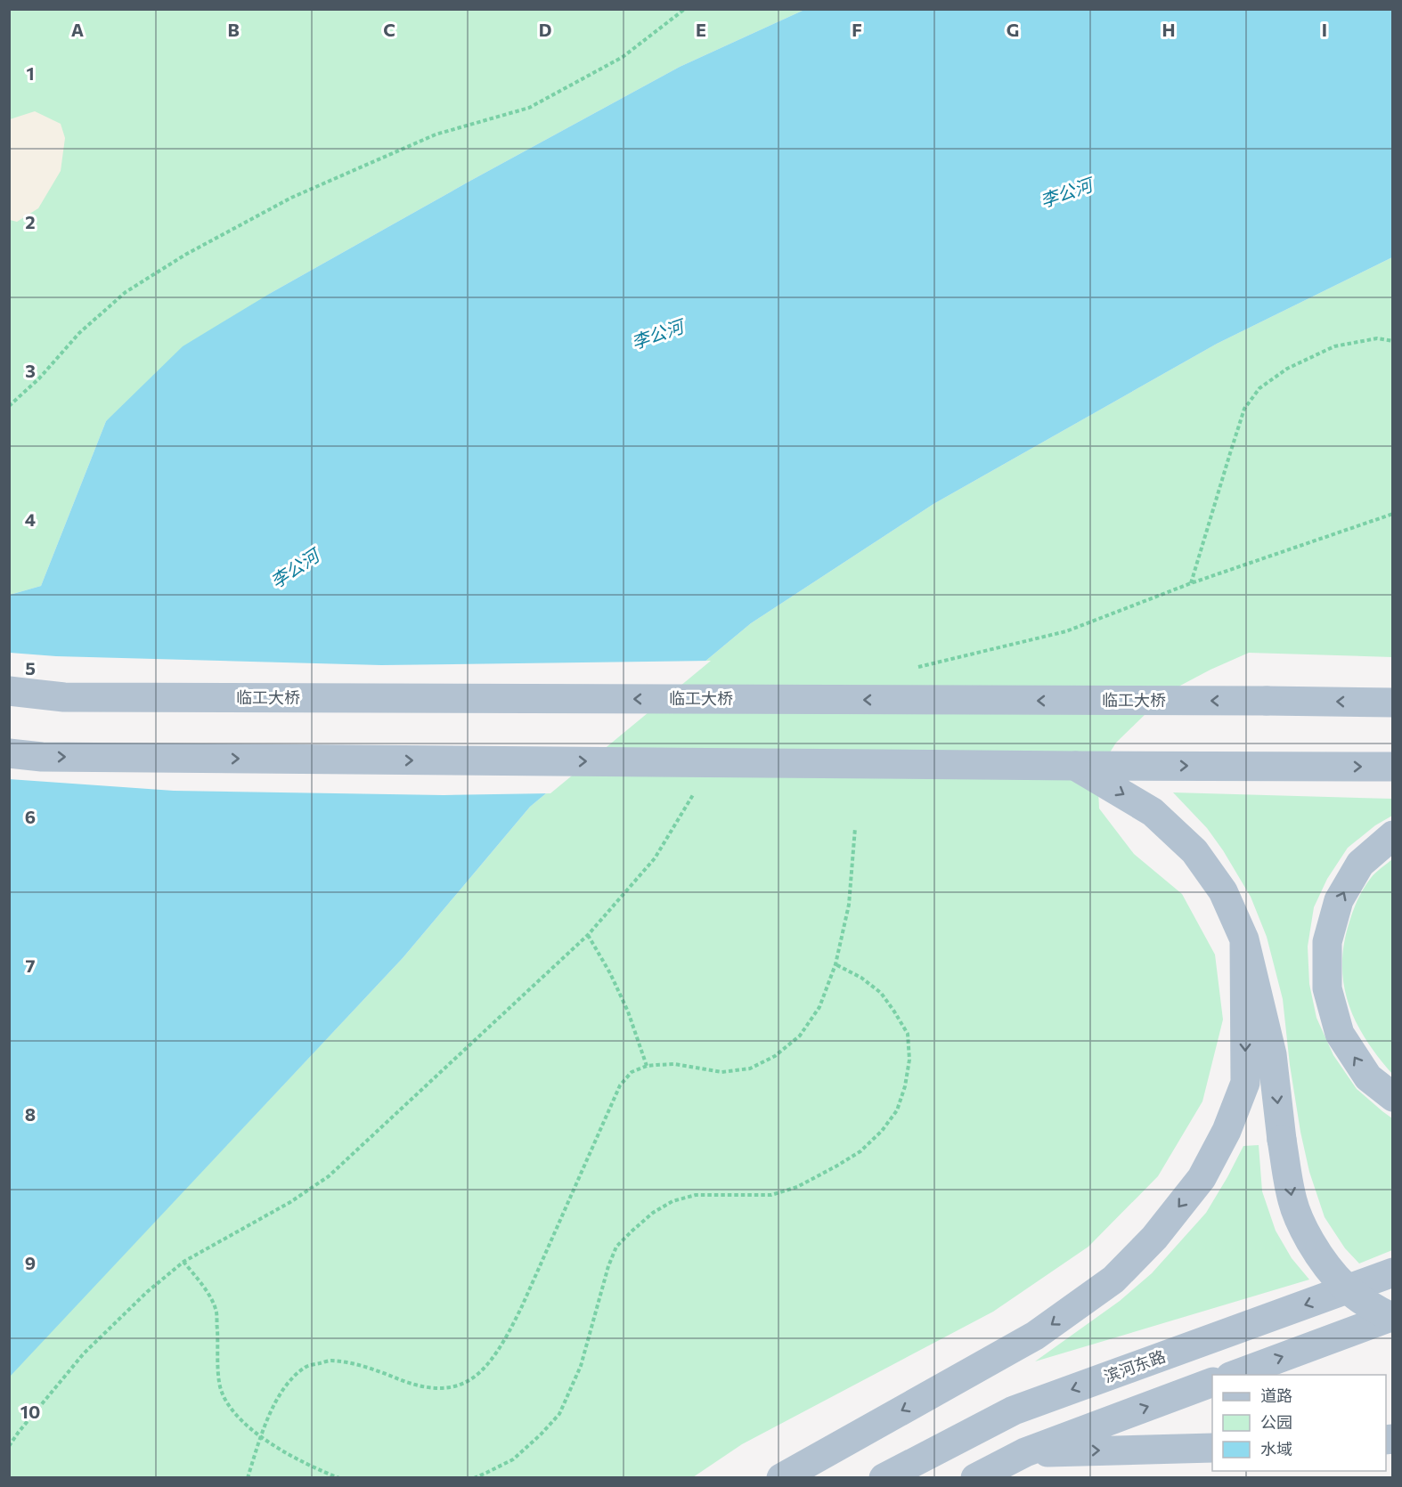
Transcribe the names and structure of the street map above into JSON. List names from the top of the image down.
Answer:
{
  "streets": {
    "main road": ["临工大桥", "滨河东路"]
  },
  "water": ["李公河"],
  "legend": ["道路", "公园", "水域"],
  "grid": {
    "columns": [
      "A",
      "B",
      "C",
      "D",
      "E",
      "F",
      "G",
      "H",
      "I"
    ],
    "rows": [
      "1",
      "2",
      "3",
      "4",
      "5",
      "6",
      "7",
      "8",
      "9",
      "10"
    ]
  }
}
